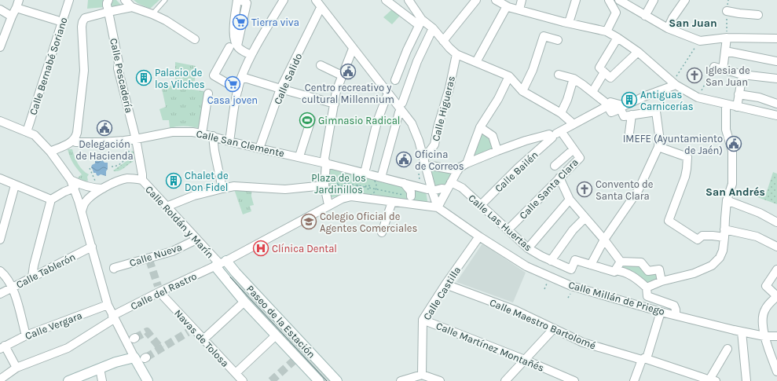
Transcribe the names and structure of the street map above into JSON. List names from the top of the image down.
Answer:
{
  "streets": {
    "main road": ["Paseo de la Estación"],
    "street": [
      "Calle Bernabé Soriano",
      "Calle Pescadería",
      "Calle Salido",
      "Calle Higueras",
      "Calle San Clemente",
      "Calle Bailén",
      "Calle Santa Clara",
      "Calle Roldán y Marín",
      "Calle Las Huertas",
      "Calle Nueva",
      "Calle Tablerón",
      "Calle del Rastro",
      "Calle Castilla",
      "Calle Millán de Priego",
      "Calle Maestro Bartolomé",
      "Calle Vergara",
      "Navas de Tolosa",
      "Calle Martínez Montañés"
    ]
  },
  "crossings": [
    ["Calle Pescadería", "Calle San Clemente"],
    ["Calle Pescadería", "Calle Roldán y Marín"],
    ["Calle Salido", "Calle San Clemente"],
    ["Calle Bailén", "Calle Santa Clara"],
    ["Calle Bailén", "Calle Las Huertas"],
    ["Calle Santa Clara", "Calle Las Huertas"],
    ["Calle Roldán y Marín", "Calle Nueva"],
    ["Calle Roldán y Marín", "Calle del Rastro"],
    ["Calle Roldán y Marín", "Paseo de la Estación"],
    ["Calle Las Huertas", "Calle Millán de Priego"],
    ["Calle del Rastro", "Calle Millán de Priego"],
    ["Calle del Rastro", "Paseo de la Estación"],
    ["Calle Castilla", "Calle Millán de Priego"],
    ["Calle Castilla", "Calle Maestro Bartolomé"],
    ["Calle Castilla", "Calle Martínez Montañés"]
  ],
  "districts": ["San Juan", "San Andrés"],
  "parks": ["Plaza de los Jardinillos"],
  "places": {
    "supermarket": ["Tierra viva", "Casa joven"],
    "public building": [
      "Centro recreativo y cultural Millennium",
      "Delegación de Hacienda",
      "IMEFE (Ayuntamiento de Jaén)",
      "Oficina de Correos"
    ],
    "church": ["Iglesia de San Juan", "Convento de Santa Clara"],
    "building": ["Palacio de los Vilches", "Antiguas Carnicerías", "Chalet de Don Fidel"],
    "sports": ["Gimnasio Radical"],
    "school or university": ["Colegio Oficial de Agentes Comerciales"],
    "hospital": ["Clínica Dental"]
  }
}
